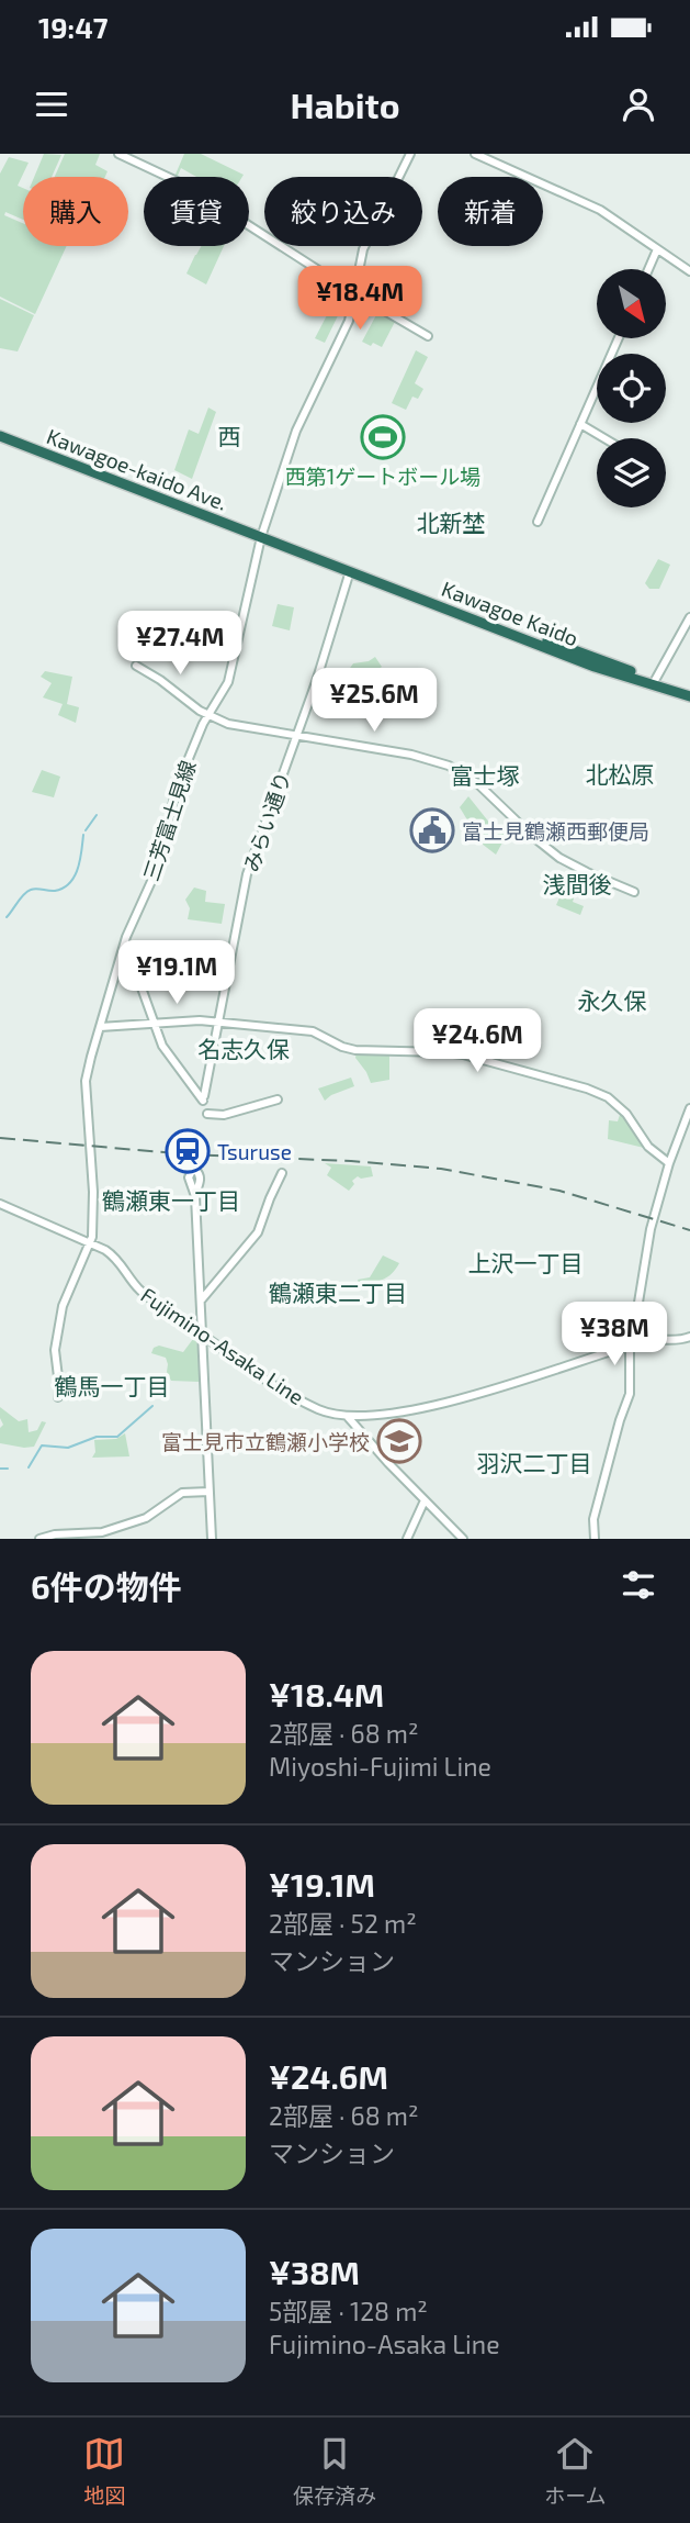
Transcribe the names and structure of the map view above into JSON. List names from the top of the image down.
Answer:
{
  "streets": {
    "highway": ["Kawagoe-kaido Ave.", "Kawagoe Kaido"],
    "street": ["三芳富士見線", "みらい通り", "Fujimino-Asaka Line"]
  },
  "crossings": [
    ["Kawagoe-kaido Ave.", "Kawagoe Kaido"],
    ["Kawagoe-kaido Ave.", "三芳富士見線"],
    ["Kawagoe Kaido", "三芳富士見線"],
    ["Kawagoe Kaido", "みらい通り"],
    ["三芳富士見線", "Fujimino-Asaka Line"]
  ],
  "districts": [
    "西",
    "北新埜",
    "北松原",
    "富士塚",
    "浅間後",
    "永久保",
    "名志久保",
    "鶴瀬東一丁目",
    "上沢一丁目",
    "鶴瀬東二丁目",
    "鶴馬一丁目",
    "羽沢二丁目"
  ],
  "places": {
    "sports": ["西第1ゲートボール場"],
    "public building": ["富士見鶴瀬西郵便局"],
    "station": ["Tsuruse"],
    "school or university": ["富士見市立鶴瀬小学校"]
  },
  "north": "bottom right",
  "page": {
    "status": "19:47",
    "header": "Habito",
    "chip": [
      "購入",
      "賃貸",
      "絞り込み",
      "新着"
    ],
    "price": [
      "¥18.4M",
      "¥27.4M",
      "¥25.6M",
      "¥19.1M",
      "¥24.6M",
      "¥38M"
    ],
    "heading": "6件の物件",
    "list": [
      {
        "name": "¥18.4M",
        "note": "2部屋 · 68 m² · Miyoshi-Fujimi Line"
      },
      {
        "name": "¥19.1M",
        "note": "2部屋 · 52 m² · マンション"
      },
      {
        "name": "¥24.6M",
        "note": "2部屋 · 68 m² · マンション"
      },
      {
        "name": "¥38M",
        "note": "5部屋 · 128 m² · Fujimino-Asaka Line"
      }
    ],
    "tabs": ["地図", "保存済み", "ホーム"]
  }
}
